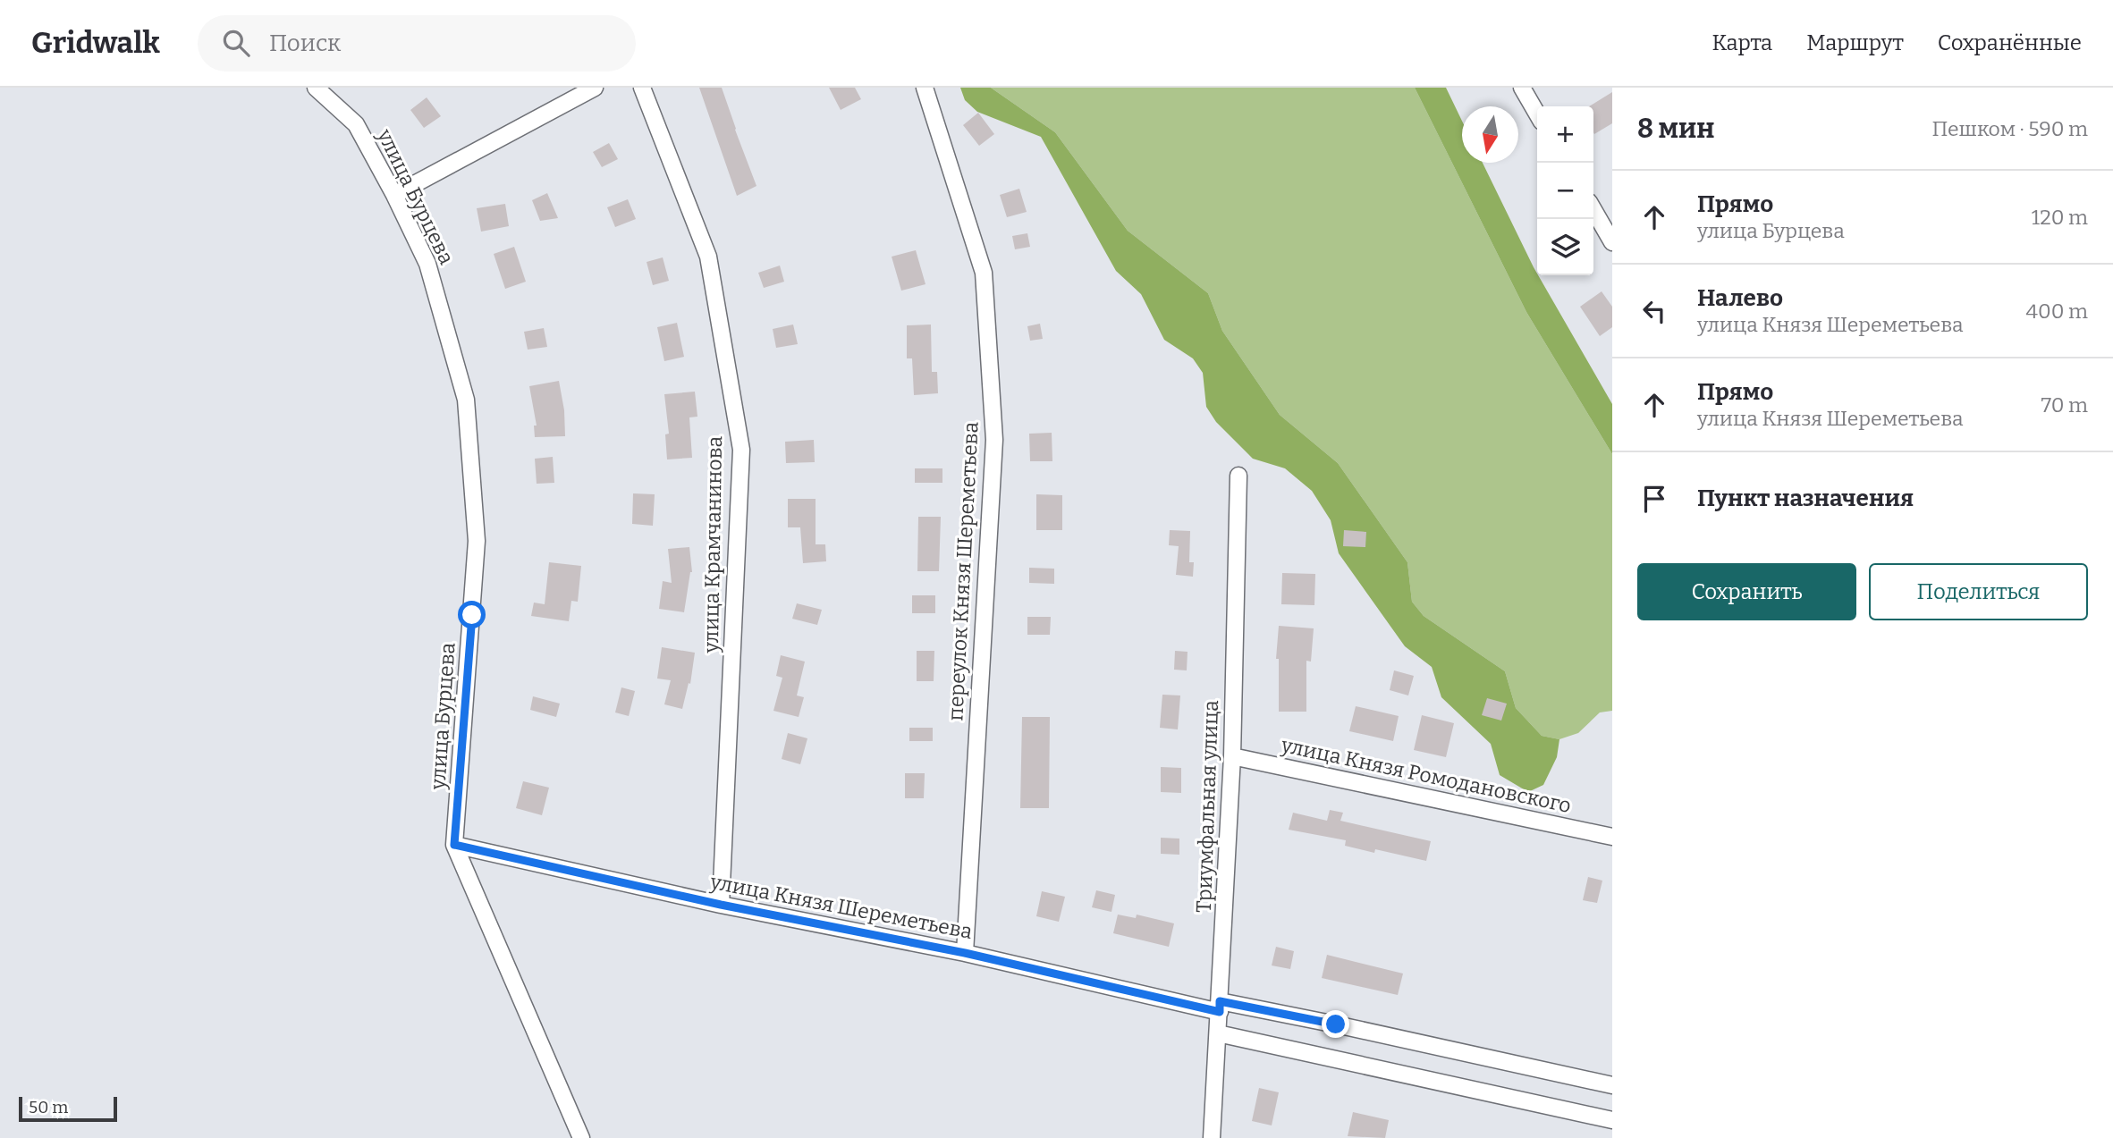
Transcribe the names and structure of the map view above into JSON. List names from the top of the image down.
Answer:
{
  "streets": {
    "street": [
      "улица Бурцева",
      "улица Крамчанинова",
      "переулок Князя Шереметьева",
      "улица Князя Ромодановского",
      "Триумфальная улица",
      "улица Князя Шереметьева"
    ]
  },
  "crossings": [
    ["улица Бурцева", "улица Князя Шереметьева"],
    ["улица Крамчанинова", "улица Князя Шереметьева"],
    ["переулок Князя Шереметьева", "улица Князя Шереметьева"],
    ["улица Князя Ромодановского", "Триумфальная улица"],
    ["Триумфальная улица", "улица Князя Шереметьева"]
  ],
  "scale_bar": "50 m",
  "north": "bottom",
  "page": {
    "header": "Gridwalk",
    "search": "Поиск",
    "nav": ["Карта", "Маршрут", "Сохранённые"],
    "heading": ["8 мин", "Пешком · 590 m"],
    "map_buttons": ["+", "−"],
    "list": [
      ["Прямо", "улица Бурцева", "120 m"],
      ["Налево", "улица Князя Шереметьева", "400 m"],
      ["Прямо", "улица Князя Шереметьева", "70 m"],
      "Пункт назначения"
    ],
    "buttons": ["Сохранить", "Поделиться"],
    "scale": "50 m"
  }
}
